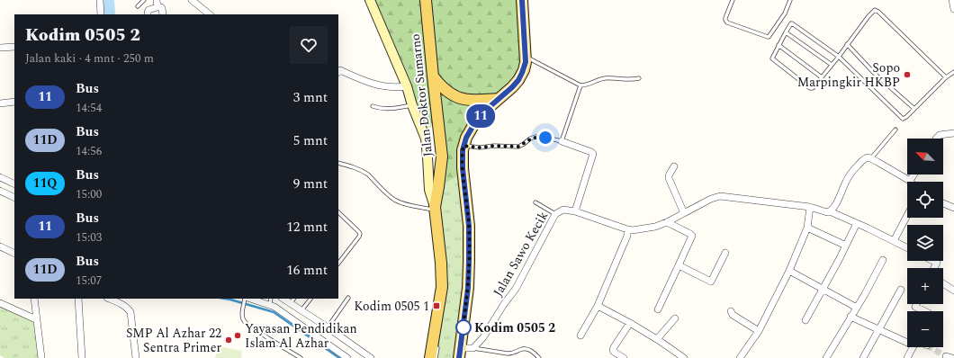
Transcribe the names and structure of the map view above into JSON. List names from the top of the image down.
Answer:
{
  "streets": {
    "main road": ["Jalan Doktor Sumarno"],
    "street": ["Jalan Sawo Kecik"]
  },
  "places": {
    "other": [
      "Sopo Marpingkir HKBP",
      "Kodim 0505 2",
      "Yayasan Pendidikan Islam Al Azhar",
      "SMP Al Azhar 22 Sentra Primer"
    ],
    "transit": ["Kodim 0505 1"]
  },
  "lines": ["bus line 11"],
  "north": "top left",
  "page": {
    "on_map": "11",
    "heading": ["Kodim 0505 2", "Jalan kaki · 4 mnt · 250 m"],
    "list": [
      {
        "mark": "11",
        "name": "Bus",
        "note": "14:54",
        "value": "3 mnt"
      },
      {
        "mark": "11D",
        "name": "Bus",
        "note": "14:56",
        "value": "5 mnt"
      },
      {
        "mark": "11Q",
        "name": "Bus",
        "note": "15:00",
        "value": "9 mnt"
      },
      {
        "mark": "11",
        "name": "Bus",
        "note": "15:03",
        "value": "12 mnt"
      },
      {
        "mark": "11D",
        "name": "Bus",
        "note": "15:07",
        "value": "16 mnt"
      }
    ],
    "map_buttons": ["+", "−"]
  }
}
